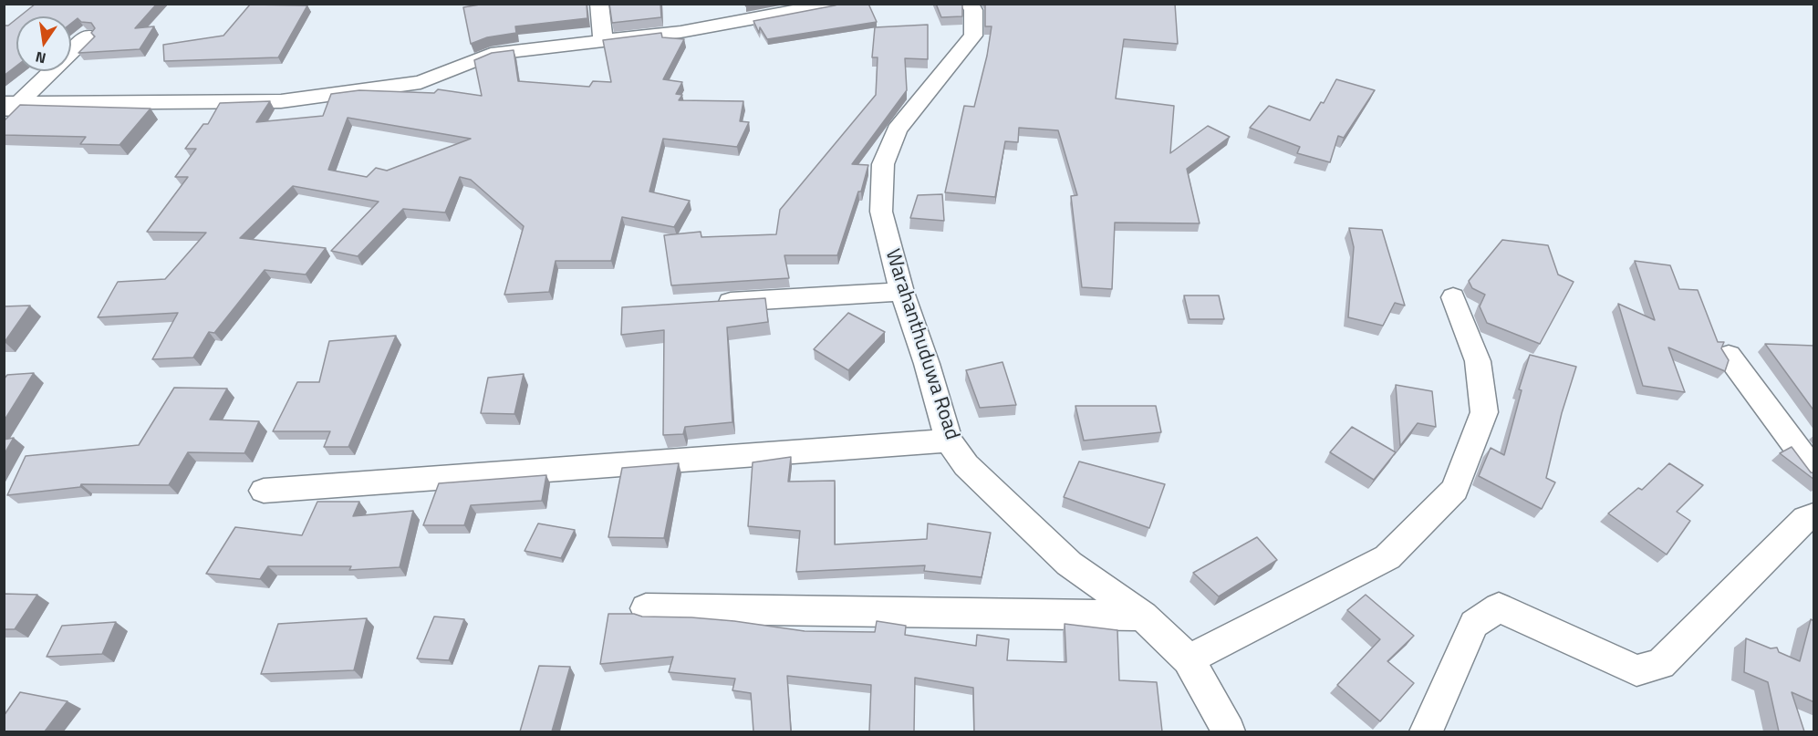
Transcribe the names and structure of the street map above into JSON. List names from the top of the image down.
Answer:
{
  "streets": {
    "street": ["Warahanthuduwa Road"]
  },
  "north": "bottom"
}
